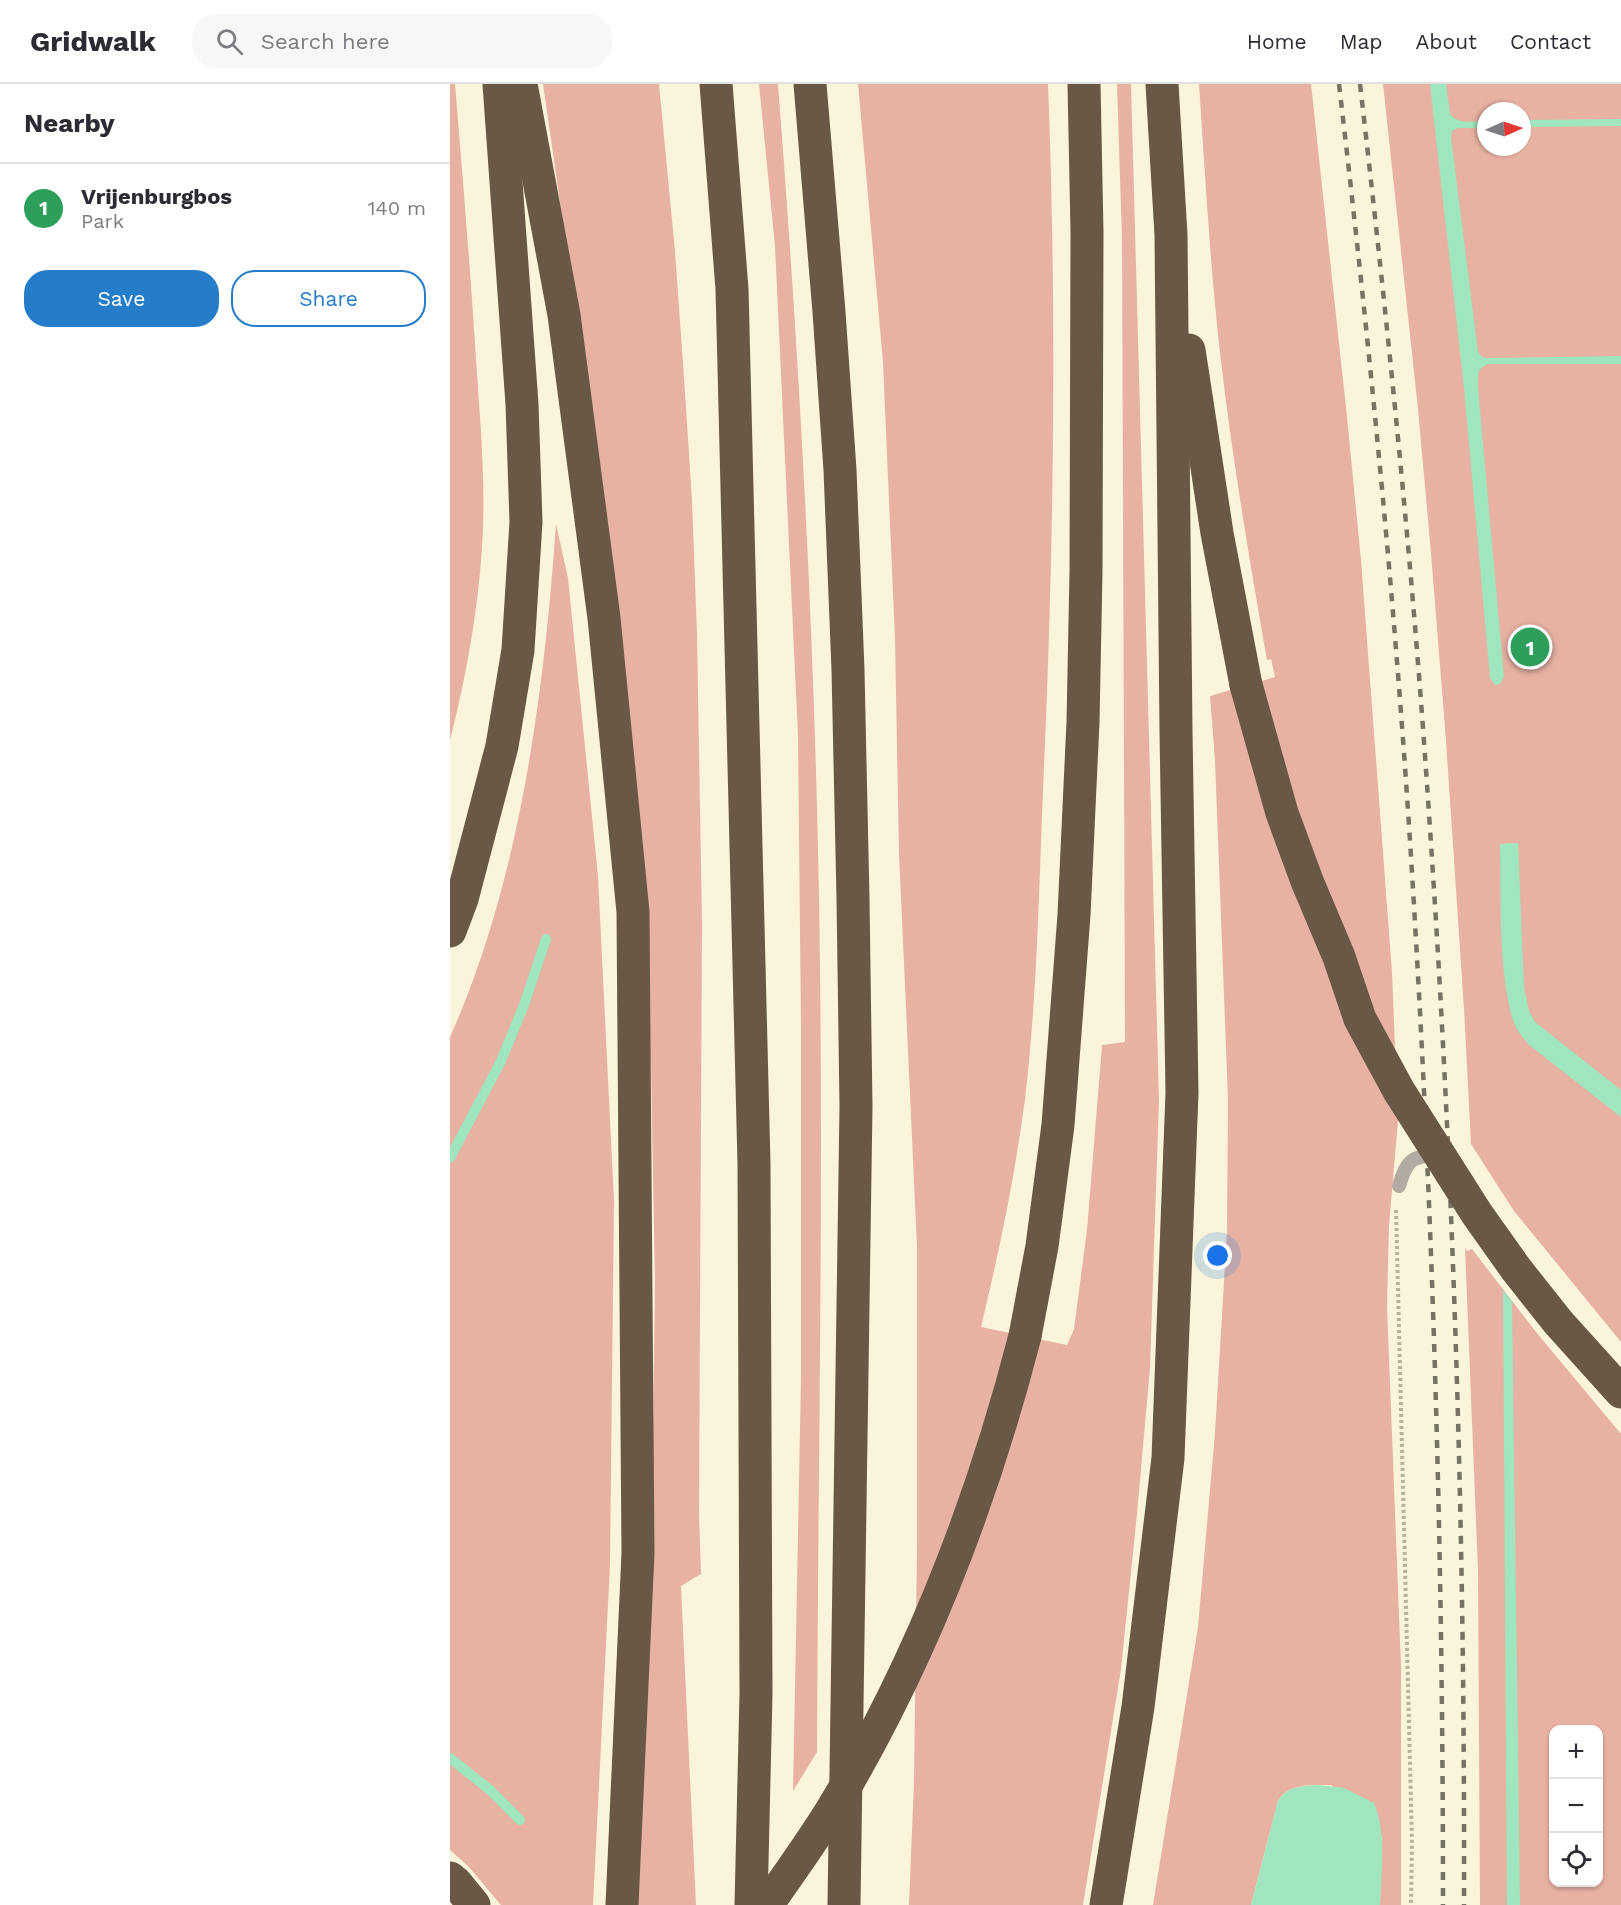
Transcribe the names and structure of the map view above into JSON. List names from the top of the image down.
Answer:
{
  "north": "right",
  "page": {
    "header": "Gridwalk",
    "search": "Search here",
    "nav": [
      "Home",
      "Map",
      "About",
      "Contact"
    ],
    "heading": "Nearby",
    "list": [
      {
        "mark": "1",
        "name": "Vrijenburgbos",
        "note": "Park",
        "value": "140 m"
      }
    ],
    "buttons": ["Save", "Share"],
    "pins": "1",
    "map_buttons": ["+", "−"]
  }
}
